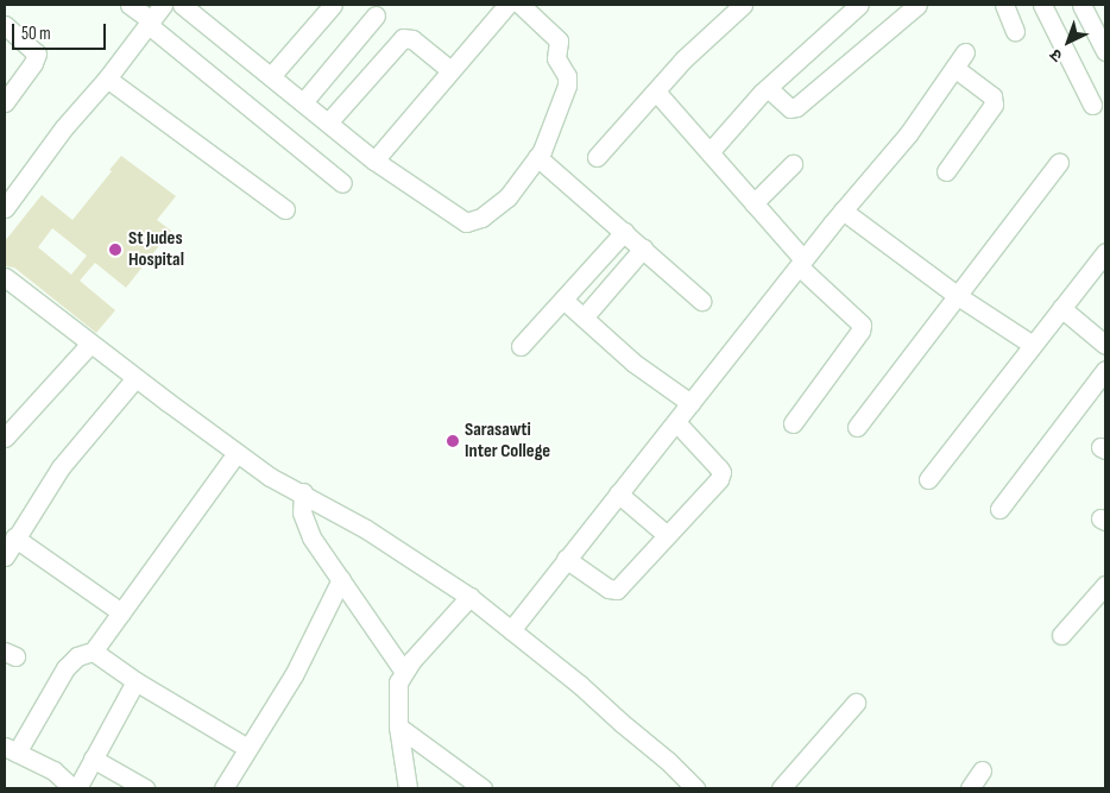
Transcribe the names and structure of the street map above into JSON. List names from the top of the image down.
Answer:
{
  "places": ["St Judes Hospital", "Sarasawti Inter College"],
  "scale_bar": "50 m",
  "north": "bottom left"
}
